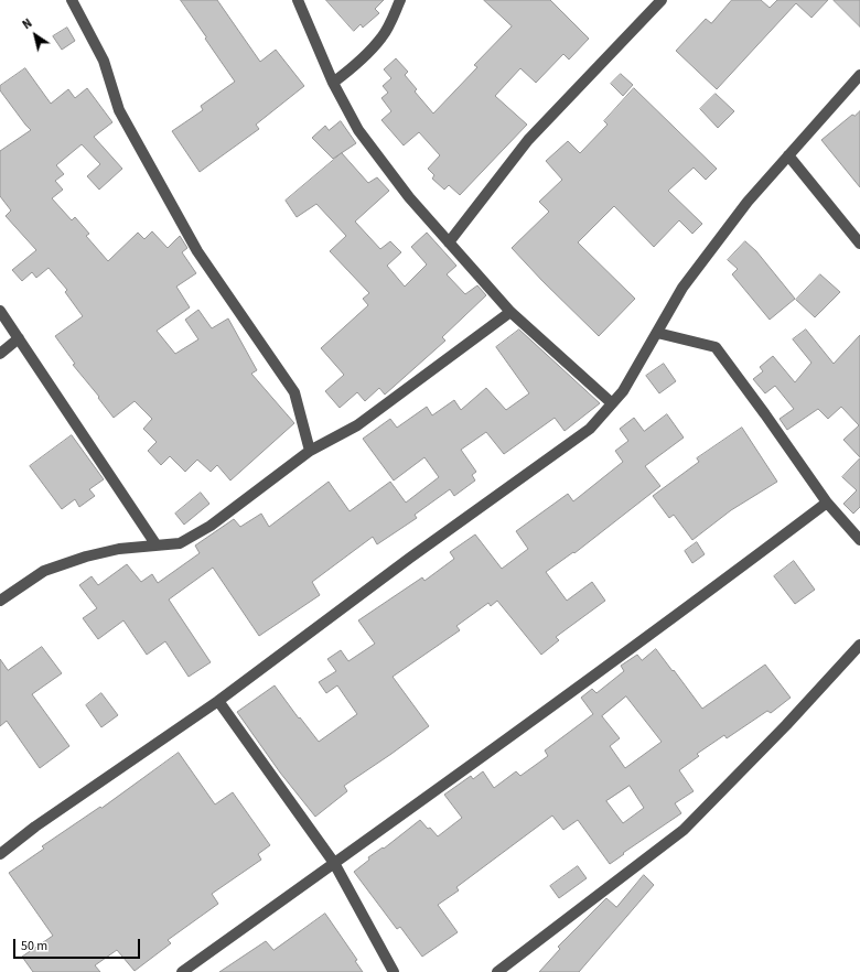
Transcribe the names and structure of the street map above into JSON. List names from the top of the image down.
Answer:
{
  "scale_bar": "50 m",
  "north": "top left"
}
